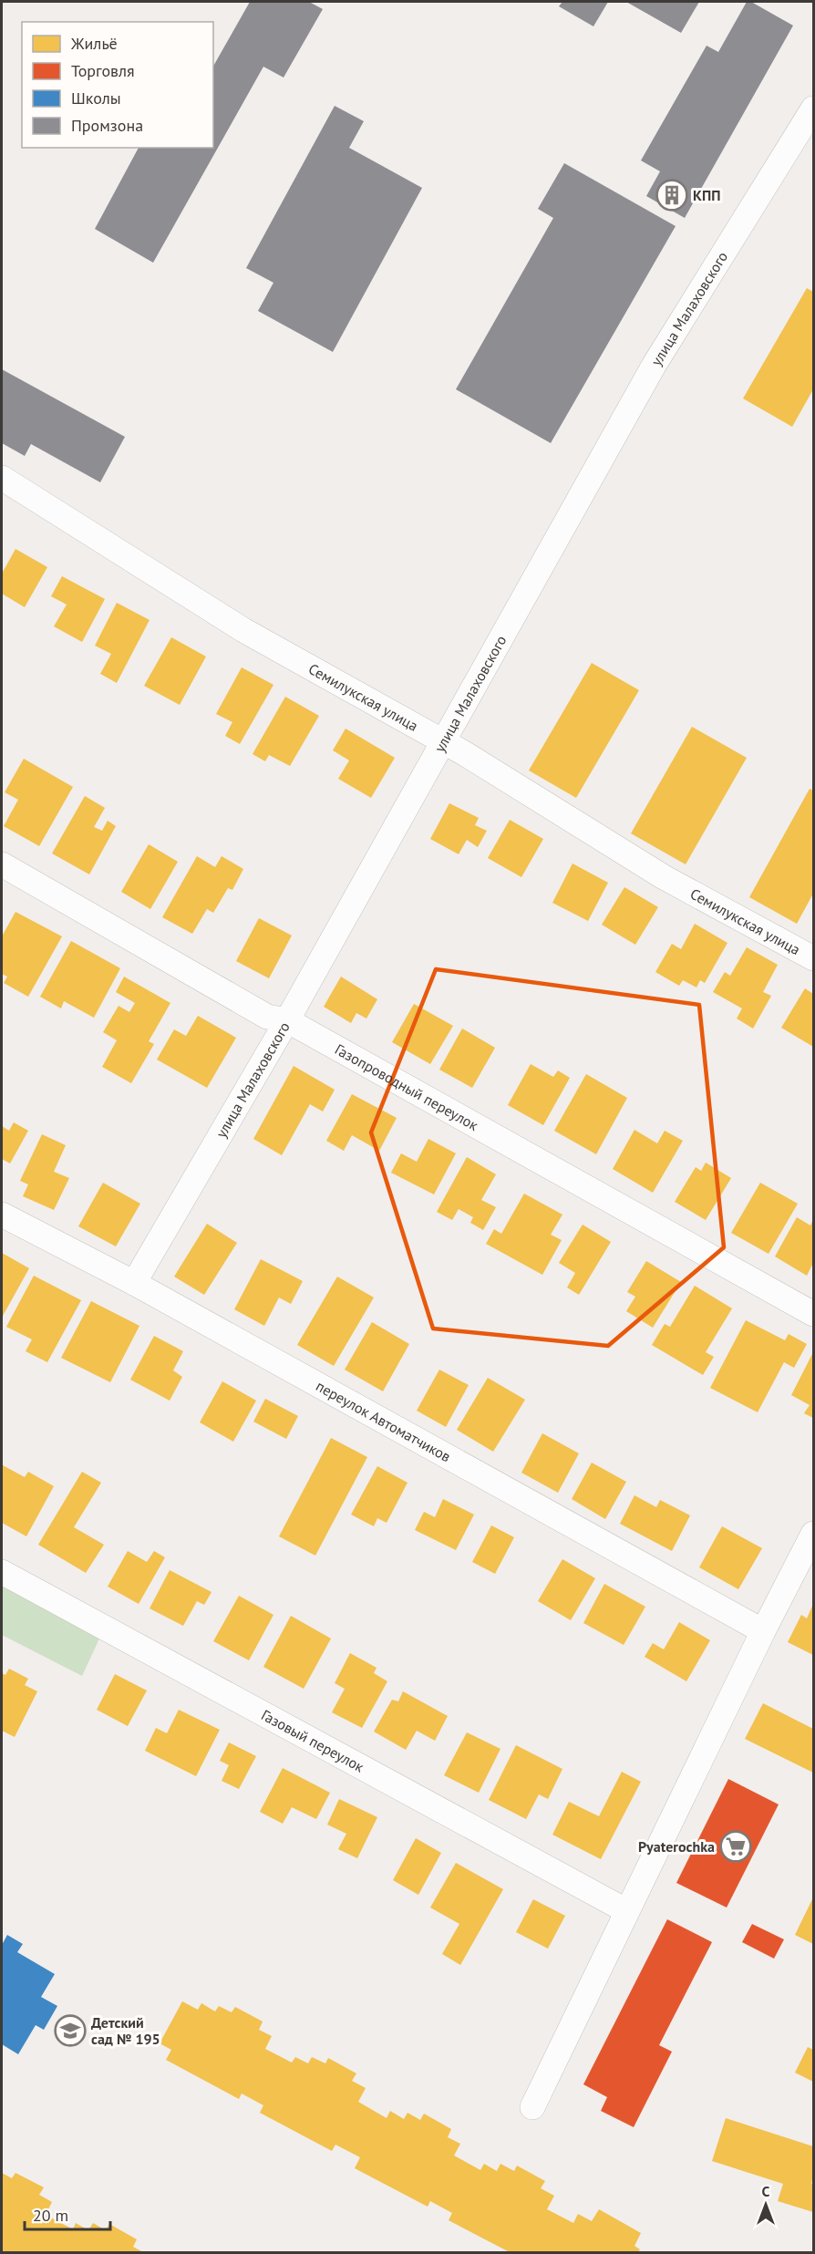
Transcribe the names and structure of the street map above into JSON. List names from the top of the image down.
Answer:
{
  "streets": {
    "street": [
      "улица Малаховского",
      "Семилукская улица",
      "Газопроводный переулок",
      "переулок Автоматчиков",
      "Газовый переулок"
    ]
  },
  "crossings": [
    ["улица Малаховского", "Семилукская улица"],
    ["улица Малаховского", "Газопроводный переулок"],
    ["улица Малаховского", "переулок Автоматчиков"]
  ],
  "places": {
    "building": ["КПП"],
    "supermarket": ["Pyaterochka"],
    "school or university": ["Детский сад № 195"]
  },
  "legend": [
    "Жильё",
    "Торговля",
    "Школы",
    "Промзона"
  ],
  "scale_bar": "20 m",
  "north": "top"
}
